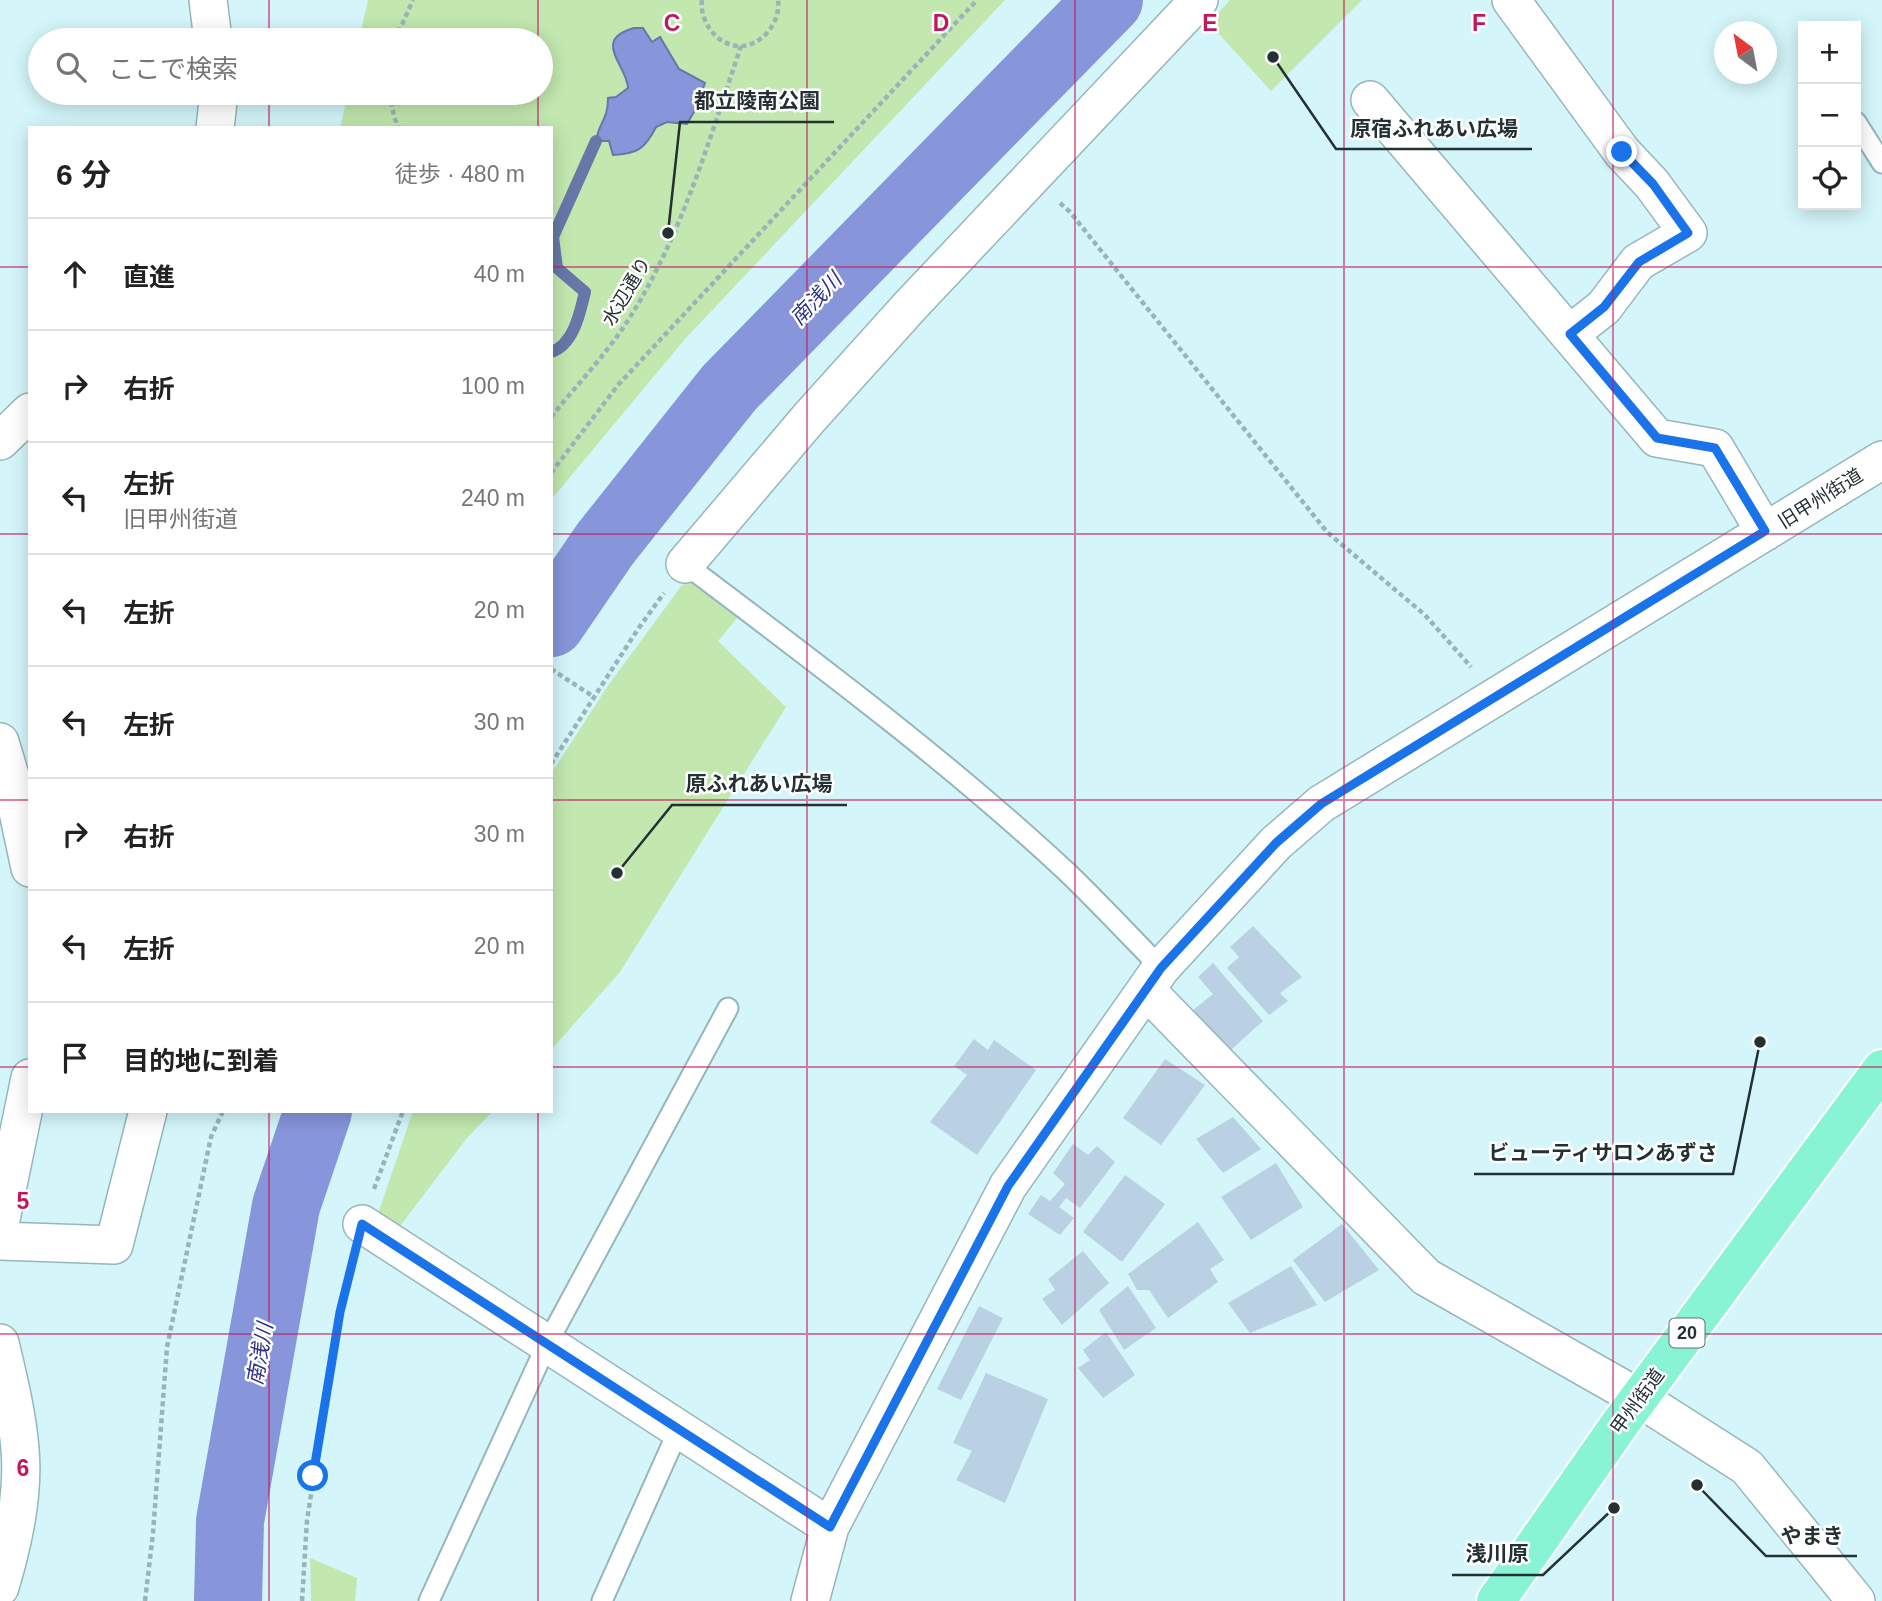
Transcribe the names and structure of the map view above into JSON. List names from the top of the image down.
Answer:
{
  "streets": {
    "highway": ["20", "甲州街道"],
    "street": ["旧甲州街道"],
    "path": ["水辺通り"]
  },
  "water": ["南浅川"],
  "places": [
    "原宿ふれあい広場",
    "都立陵南公園",
    "原ふれあい広場",
    "ビューティサロンあずさ",
    "やまき",
    "浅川原"
  ],
  "north": "top left",
  "page": {
    "map_buttons": ["+", "−"],
    "search": "ここで検索",
    "heading": ["6 分", "徒歩 · 480 m"],
    "list": [
      ["直進", "40 m"],
      ["右折", "100 m"],
      ["左折", "旧甲州街道", "240 m"],
      ["左折", "20 m"],
      ["左折", "30 m"],
      ["右折", "30 m"],
      ["左折", "20 m"],
      "目的地に到着"
    ]
  },
  "grid": {
    "columns": [
      "C",
      "D",
      "E",
      "F"
    ],
    "rows": ["5", "6"]
  }
}
